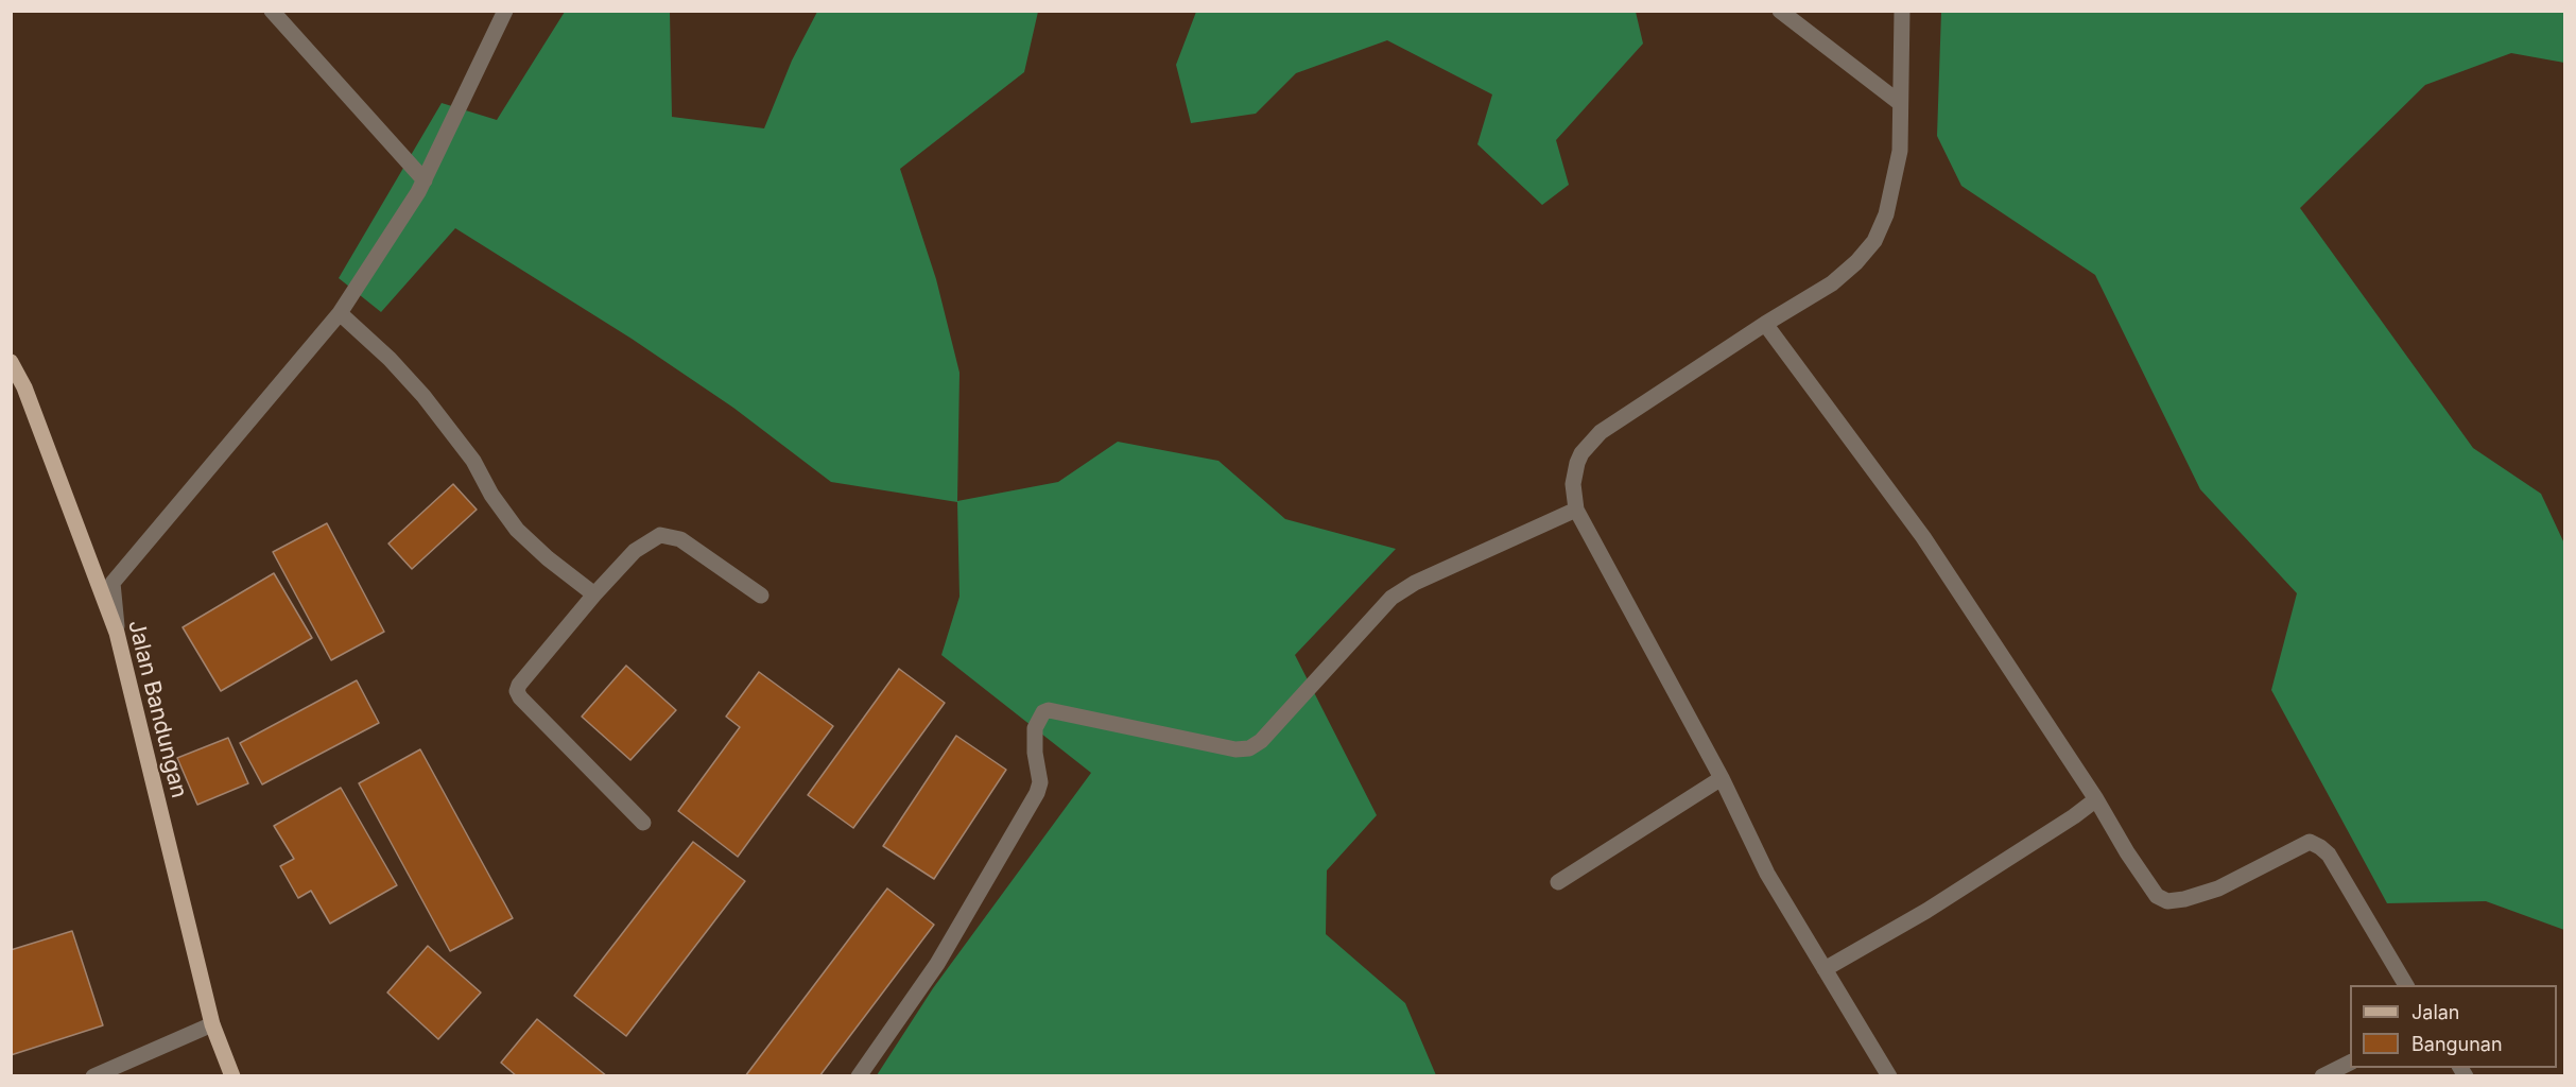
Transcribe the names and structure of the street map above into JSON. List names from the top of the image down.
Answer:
{
  "streets": {
    "main road": ["Jalan Bandungan"]
  },
  "legend": ["Jalan", "Bangunan"]
}
